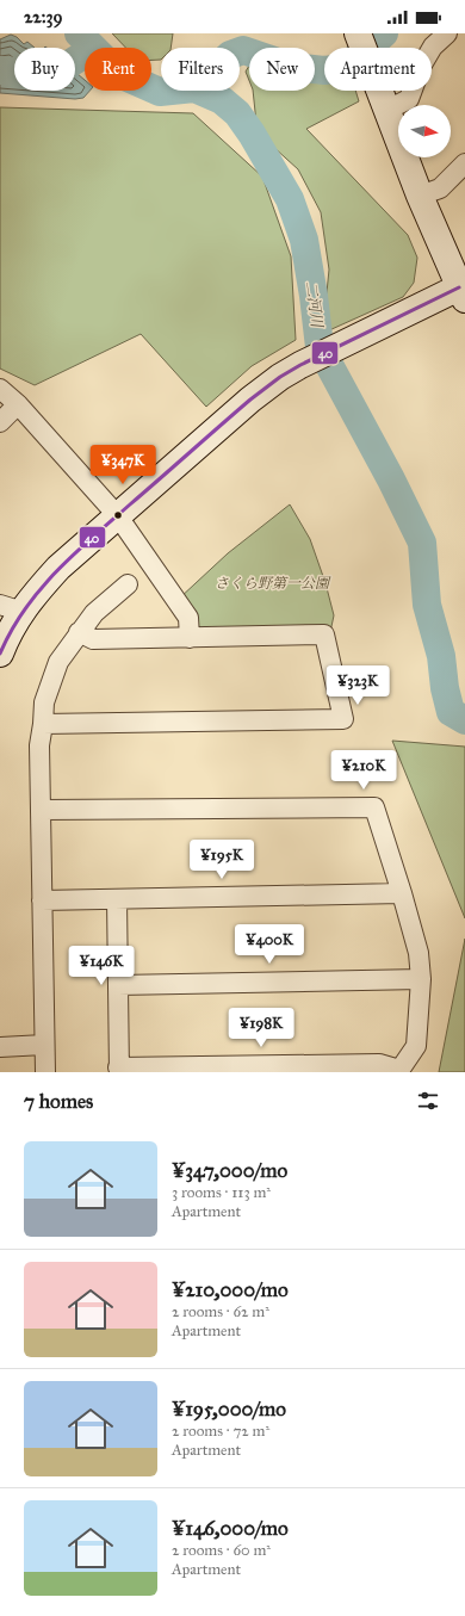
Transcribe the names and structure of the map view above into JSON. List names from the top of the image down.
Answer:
{
  "water": ["二河川"],
  "parks": ["さくら野第一公園"],
  "lines": ["transit line 40"],
  "north": "right",
  "page": {
    "status": "22:39",
    "chip": [
      "Buy",
      "Rent",
      "Filters",
      "New",
      "Apartment"
    ],
    "price": [
      "¥347K",
      "¥323K",
      "¥210K",
      "¥195K",
      "¥400K",
      "¥146K",
      "¥198K"
    ],
    "heading": "7 homes",
    "list": [
      {
        "name": "¥347,000/mo",
        "note": "3 rooms · 113 m² · Apartment"
      },
      {
        "name": "¥210,000/mo",
        "note": "2 rooms · 62 m² · Apartment"
      },
      {
        "name": "¥195,000/mo",
        "note": "2 rooms · 72 m² · Apartment"
      },
      {
        "name": "¥146,000/mo",
        "note": "2 rooms · 60 m² · Apartment"
      }
    ]
  }
}
